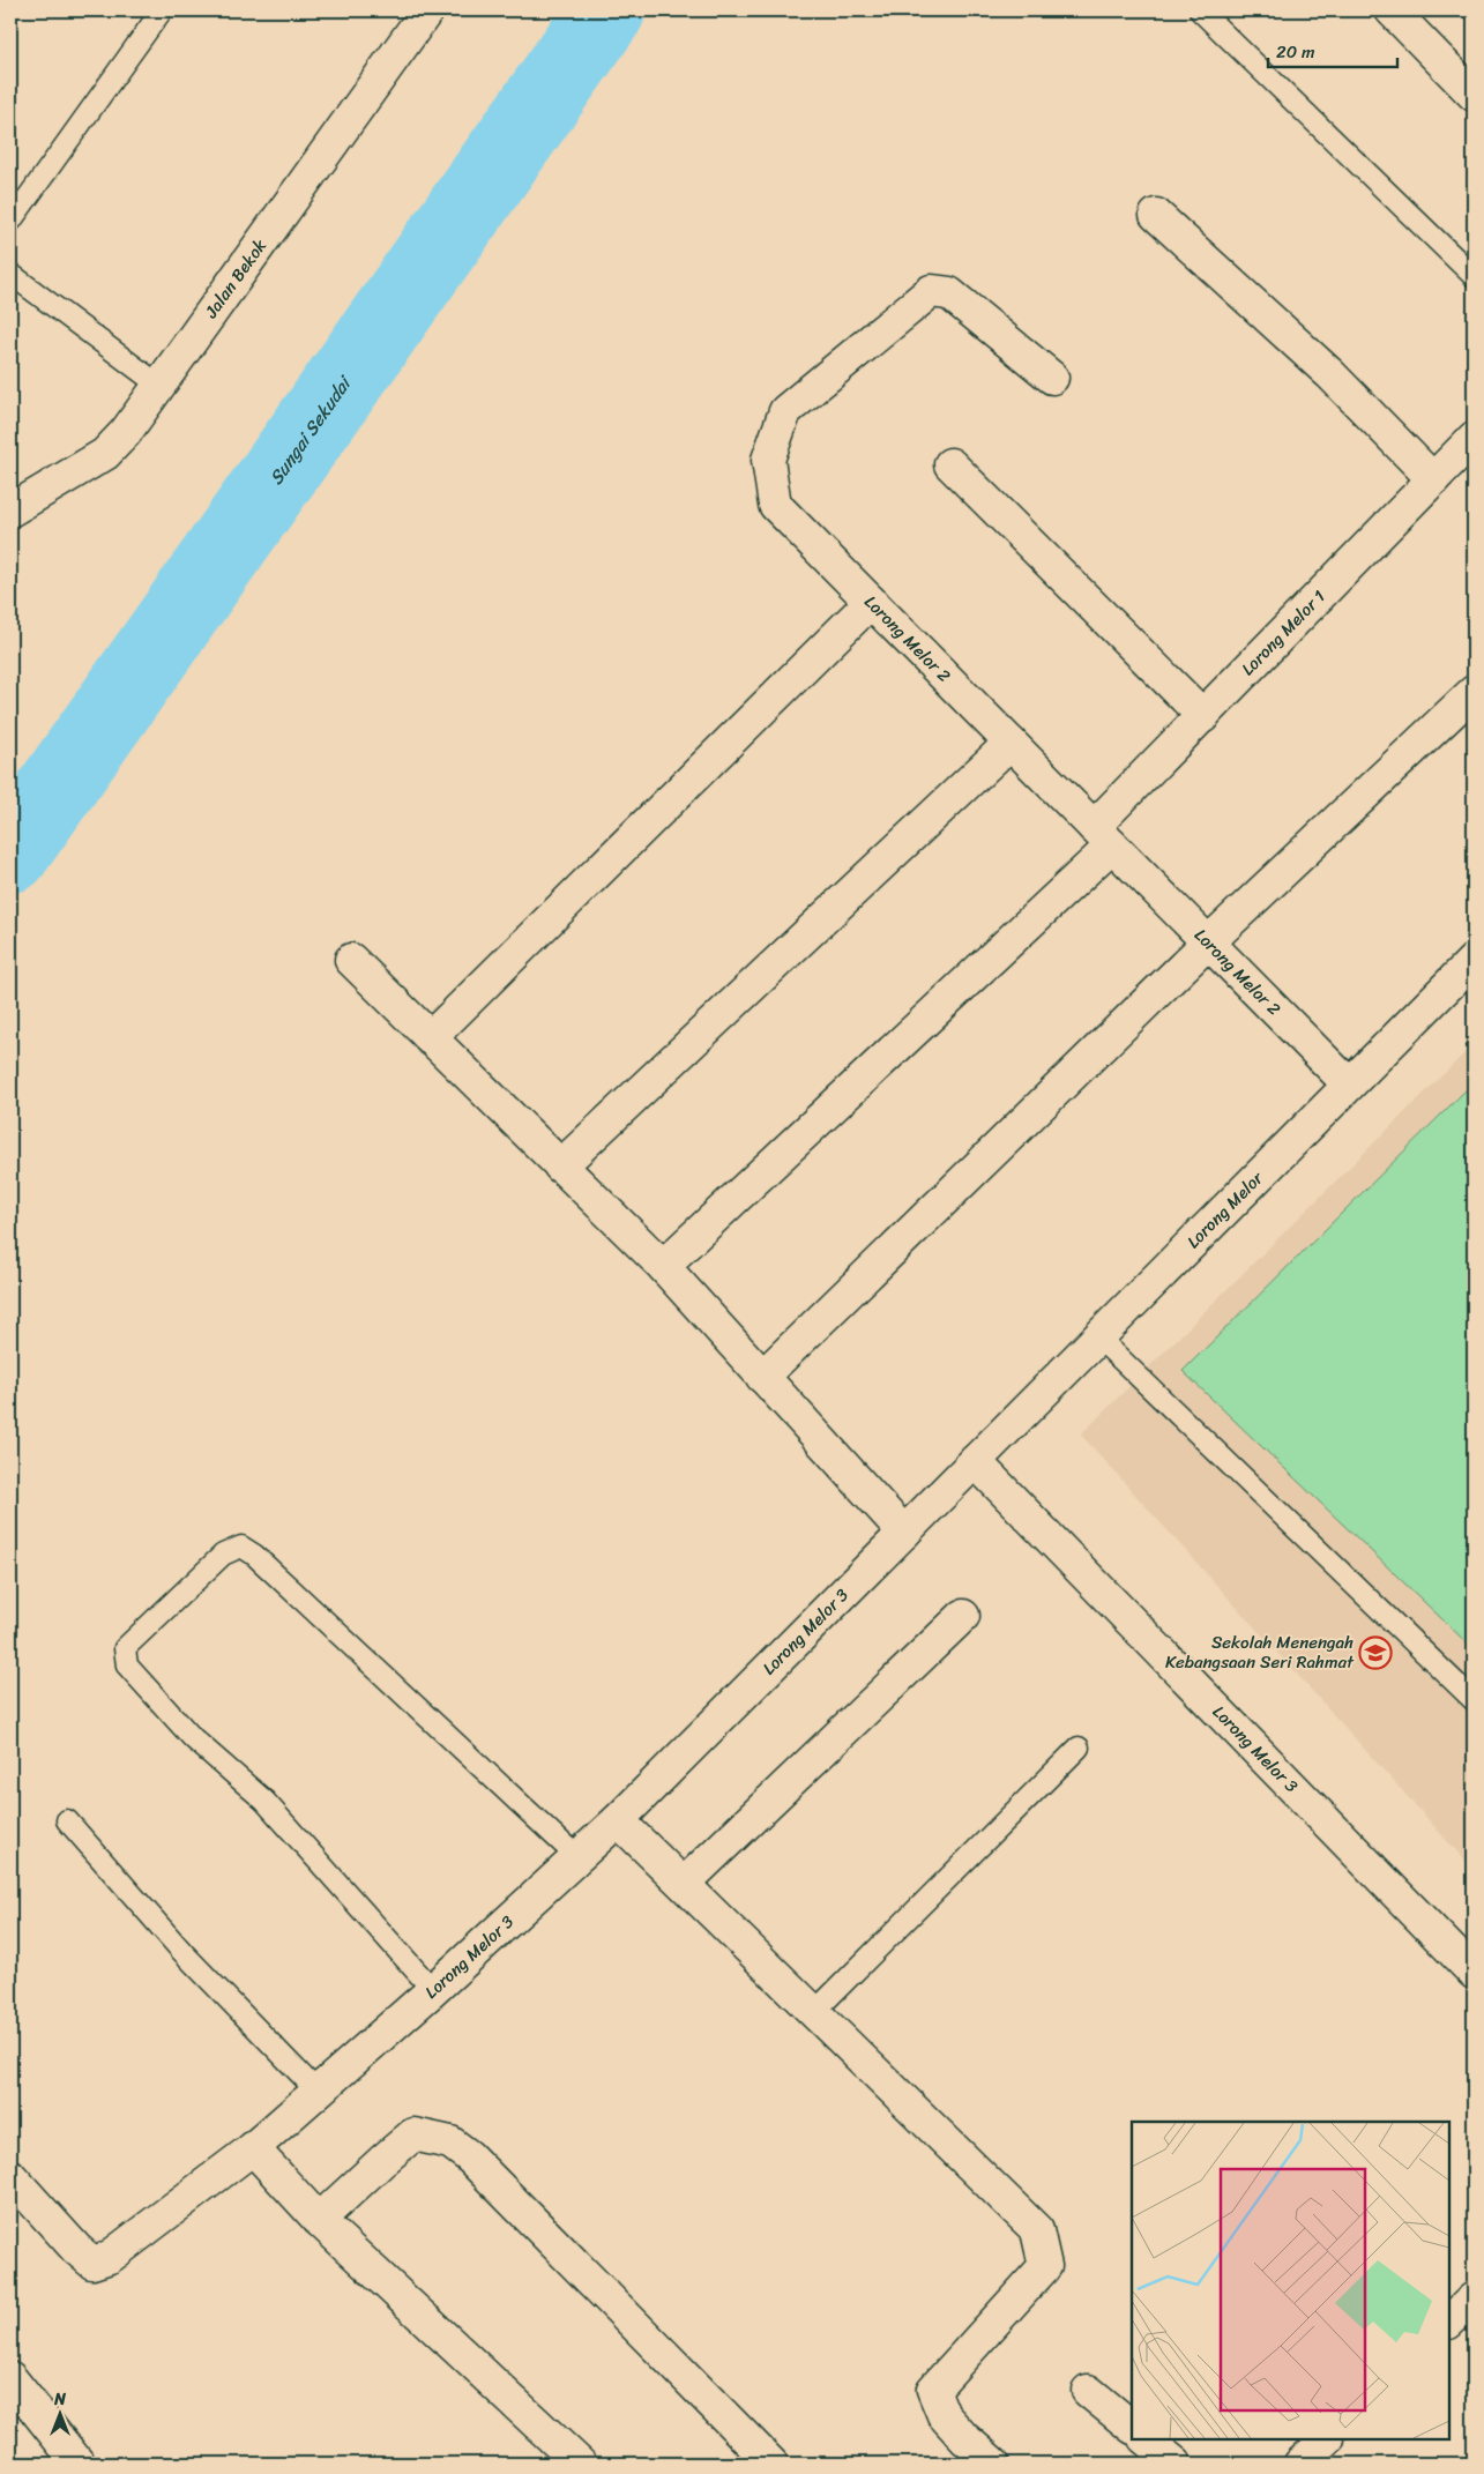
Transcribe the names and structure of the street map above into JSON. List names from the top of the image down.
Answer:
{
  "streets": {
    "main road": [
      "Jalan Bekok",
      "Lorong Melor 1",
      "Lorong Melor 2",
      "Lorong Melor",
      "Lorong Melor 3"
    ]
  },
  "crossings": [
    ["Lorong Melor 1", "Lorong Melor 2"],
    ["Lorong Melor 2", "Lorong Melor"],
    ["Lorong Melor", "Lorong Melor 3"]
  ],
  "water": ["Sungai Sekudai"],
  "places": {
    "school or university": ["Sekolah Menengah Kebangsaan Seri Rahmat"]
  },
  "scale_bar": "20 m",
  "north": "top"
}
